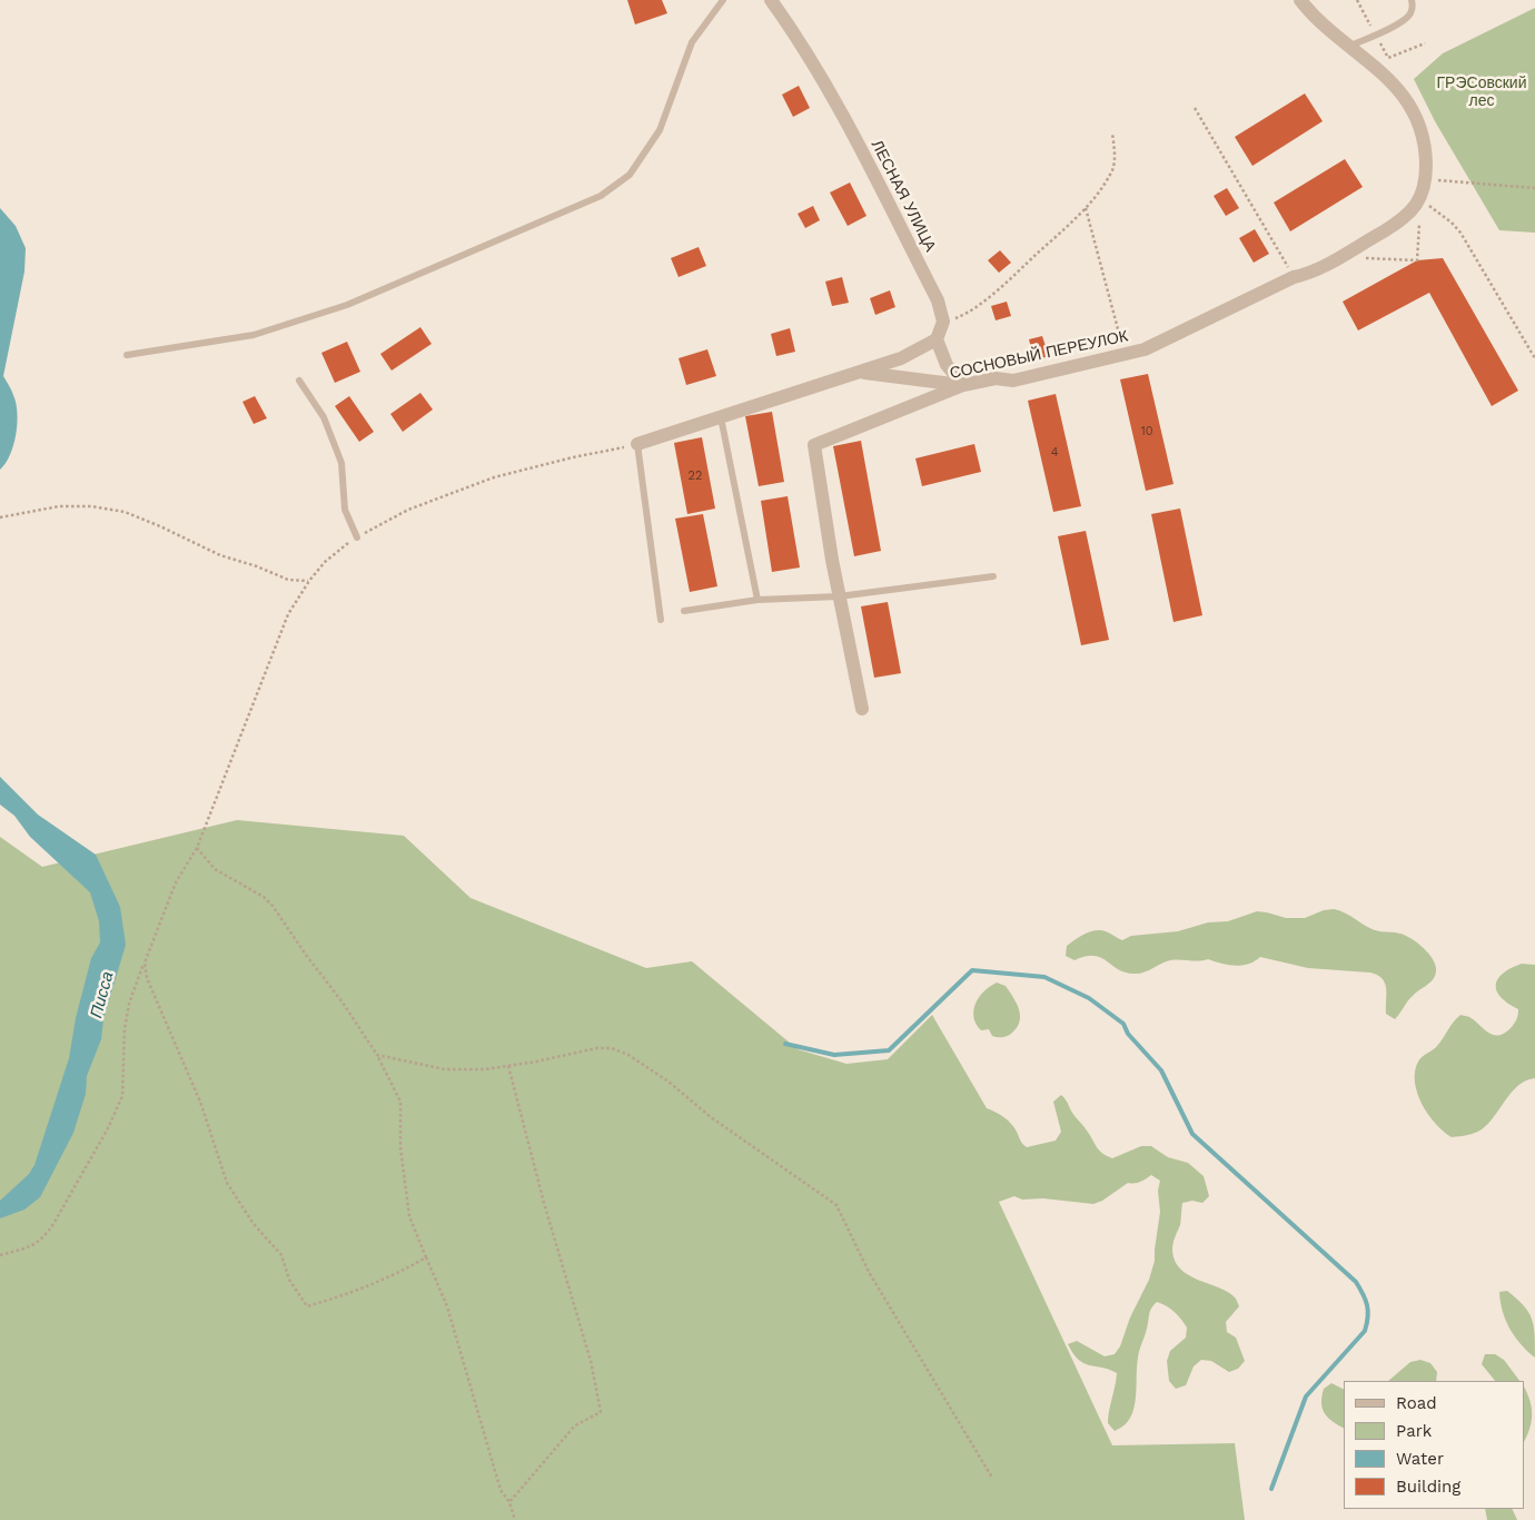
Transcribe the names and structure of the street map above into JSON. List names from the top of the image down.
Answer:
{
  "streets": {
    "street": ["ЛЕСНАЯ УЛИЦА", "СОСНОВЫЙ ПЕРЕУЛОК"]
  },
  "water": ["Писса"],
  "parks": ["ГРЭСовский лес"],
  "house_numbers": ["10", "4", "22"],
  "legend": [
    "Road",
    "Park",
    "Water",
    "Building"
  ]
}
